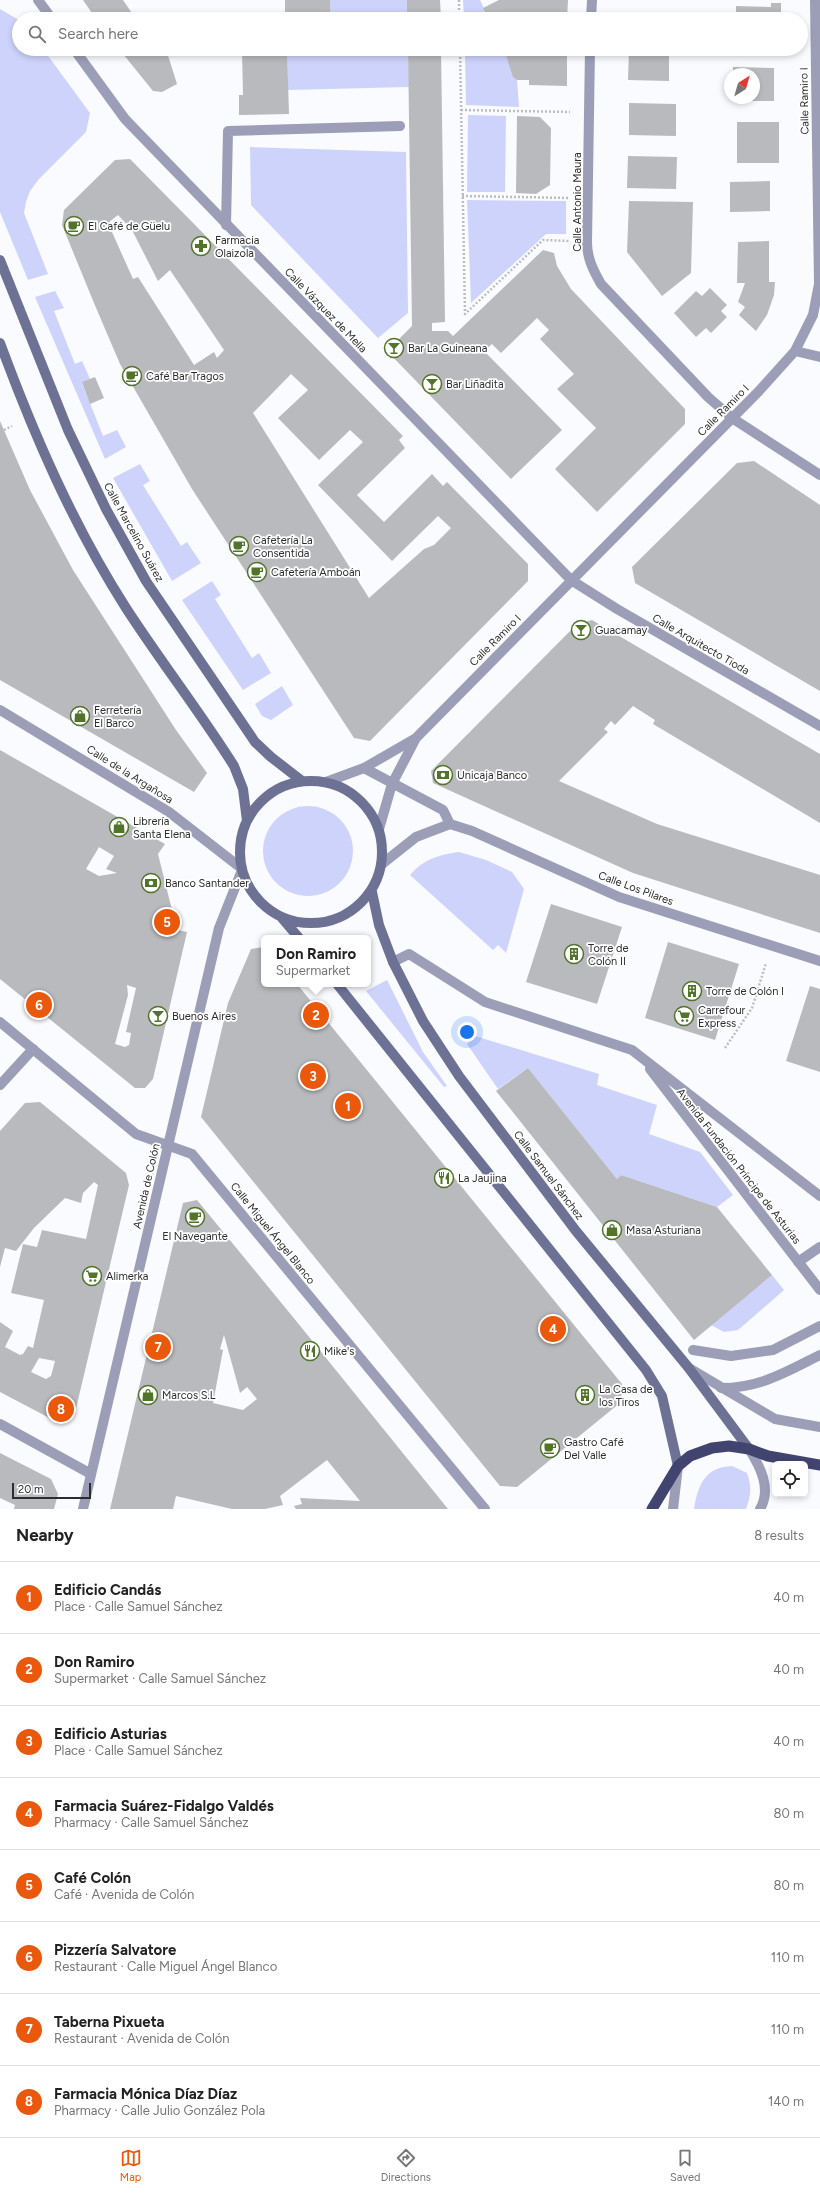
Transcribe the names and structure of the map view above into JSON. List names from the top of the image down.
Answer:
{
  "streets": {
    "main road": ["Calle Marcelino Suárez", "Calle Samuel Sánchez"],
    "street": [
      "Calle Ramiro I",
      "Calle Antonio Maura",
      "Calle Vázquez de Mella",
      "Calle Arquitecto Tioda",
      "Calle de la Argañosa",
      "Calle Los Pilares",
      "Avenida Fundación Príncipe de Asturias",
      "Avenida de Colón",
      "Calle Miguel Ángel Blanco"
    ]
  },
  "crossings": [
    ["Calle Ramiro I", "Calle Antonio Maura"],
    ["Calle Ramiro I", "Calle Vázquez de Mella"],
    ["Calle Ramiro I", "Calle Marcelino Suárez"],
    ["Calle Ramiro I", "Calle Arquitecto Tioda"],
    ["Calle Ramiro I", "Calle de la Argañosa"],
    ["Calle Ramiro I", "Calle Samuel Sánchez"],
    ["Calle Ramiro I", "Avenida de Colón"],
    ["Calle Vázquez de Mella", "Calle Arquitecto Tioda"],
    ["Calle Marcelino Suárez", "Calle de la Argañosa"],
    ["Calle Marcelino Suárez", "Calle Samuel Sánchez"],
    ["Calle Marcelino Suárez", "Avenida de Colón"],
    ["Calle de la Argañosa", "Calle Samuel Sánchez"],
    ["Calle de la Argañosa", "Avenida de Colón"],
    ["Avenida Fundación Príncipe de Asturias", "Calle Samuel Sánchez"],
    ["Calle Samuel Sánchez", "Avenida de Colón"],
    ["Avenida de Colón", "Calle Miguel Ángel Blanco"]
  ],
  "places": {
    "cafe": [
      "El Café de Güelu",
      "Café Bar Tragos",
      "Cafetería La Consentida",
      "Cafetería Amboán",
      "El Navegante",
      "Gastro Café Del Valle"
    ],
    "pharmacy": ["Farmacia Olaizola"],
    "bar": [
      "Bar La Guineana",
      "Bar Liñadita",
      "Guacamay",
      "Buenos Aires"
    ],
    "shop": [
      "Ferretería El Barco",
      "Librería Santa Elena",
      "Masa Asturiana",
      "Marcos S.L"
    ],
    "bank": ["Unicaja Banco", "Banco Santander"],
    "building": ["Torre de Colón II", "Torre de Colón I", "La Casa de los Tiros"],
    "supermarket": ["Carrefour Express", "Alimerka"],
    "restaurant": ["La Jaujina", "Mike's"]
  },
  "scale_bar": "20 m",
  "north": "top right",
  "page": {
    "search": "Search here",
    "pins": [
      "5",
      "6",
      "2",
      "3",
      "1",
      "4",
      "7",
      "8"
    ],
    "popup": ["Don Ramiro", "Supermarket"],
    "scale": "20 m",
    "heading": ["Nearby", "8 results"],
    "list": [
      {
        "mark": "1",
        "name": "Edificio Candás",
        "note": "Place · Calle Samuel Sánchez",
        "value": "40 m"
      },
      {
        "mark": "2",
        "name": "Don Ramiro",
        "note": "Supermarket · Calle Samuel Sánchez",
        "value": "40 m"
      },
      {
        "mark": "3",
        "name": "Edificio Asturias",
        "note": "Place · Calle Samuel Sánchez",
        "value": "40 m"
      },
      {
        "mark": "4",
        "name": "Farmacia Suárez-Fidalgo Valdés",
        "note": "Pharmacy · Calle Samuel Sánchez",
        "value": "80 m"
      },
      {
        "mark": "5",
        "name": "Café Colón",
        "note": "Café · Avenida de Colón",
        "value": "80 m"
      },
      {
        "mark": "6",
        "name": "Pizzería Salvatore",
        "note": "Restaurant · Calle Miguel Ángel Blanco",
        "value": "110 m"
      },
      {
        "mark": "7",
        "name": "Taberna Pixueta",
        "note": "Restaurant · Avenida de Colón",
        "value": "110 m"
      },
      {
        "mark": "8",
        "name": "Farmacia Mónica Díaz Díaz",
        "note": "Pharmacy · Calle Julio González Pola",
        "value": "140 m"
      }
    ],
    "nav": ["Map", "Directions", "Saved"]
  }
}
